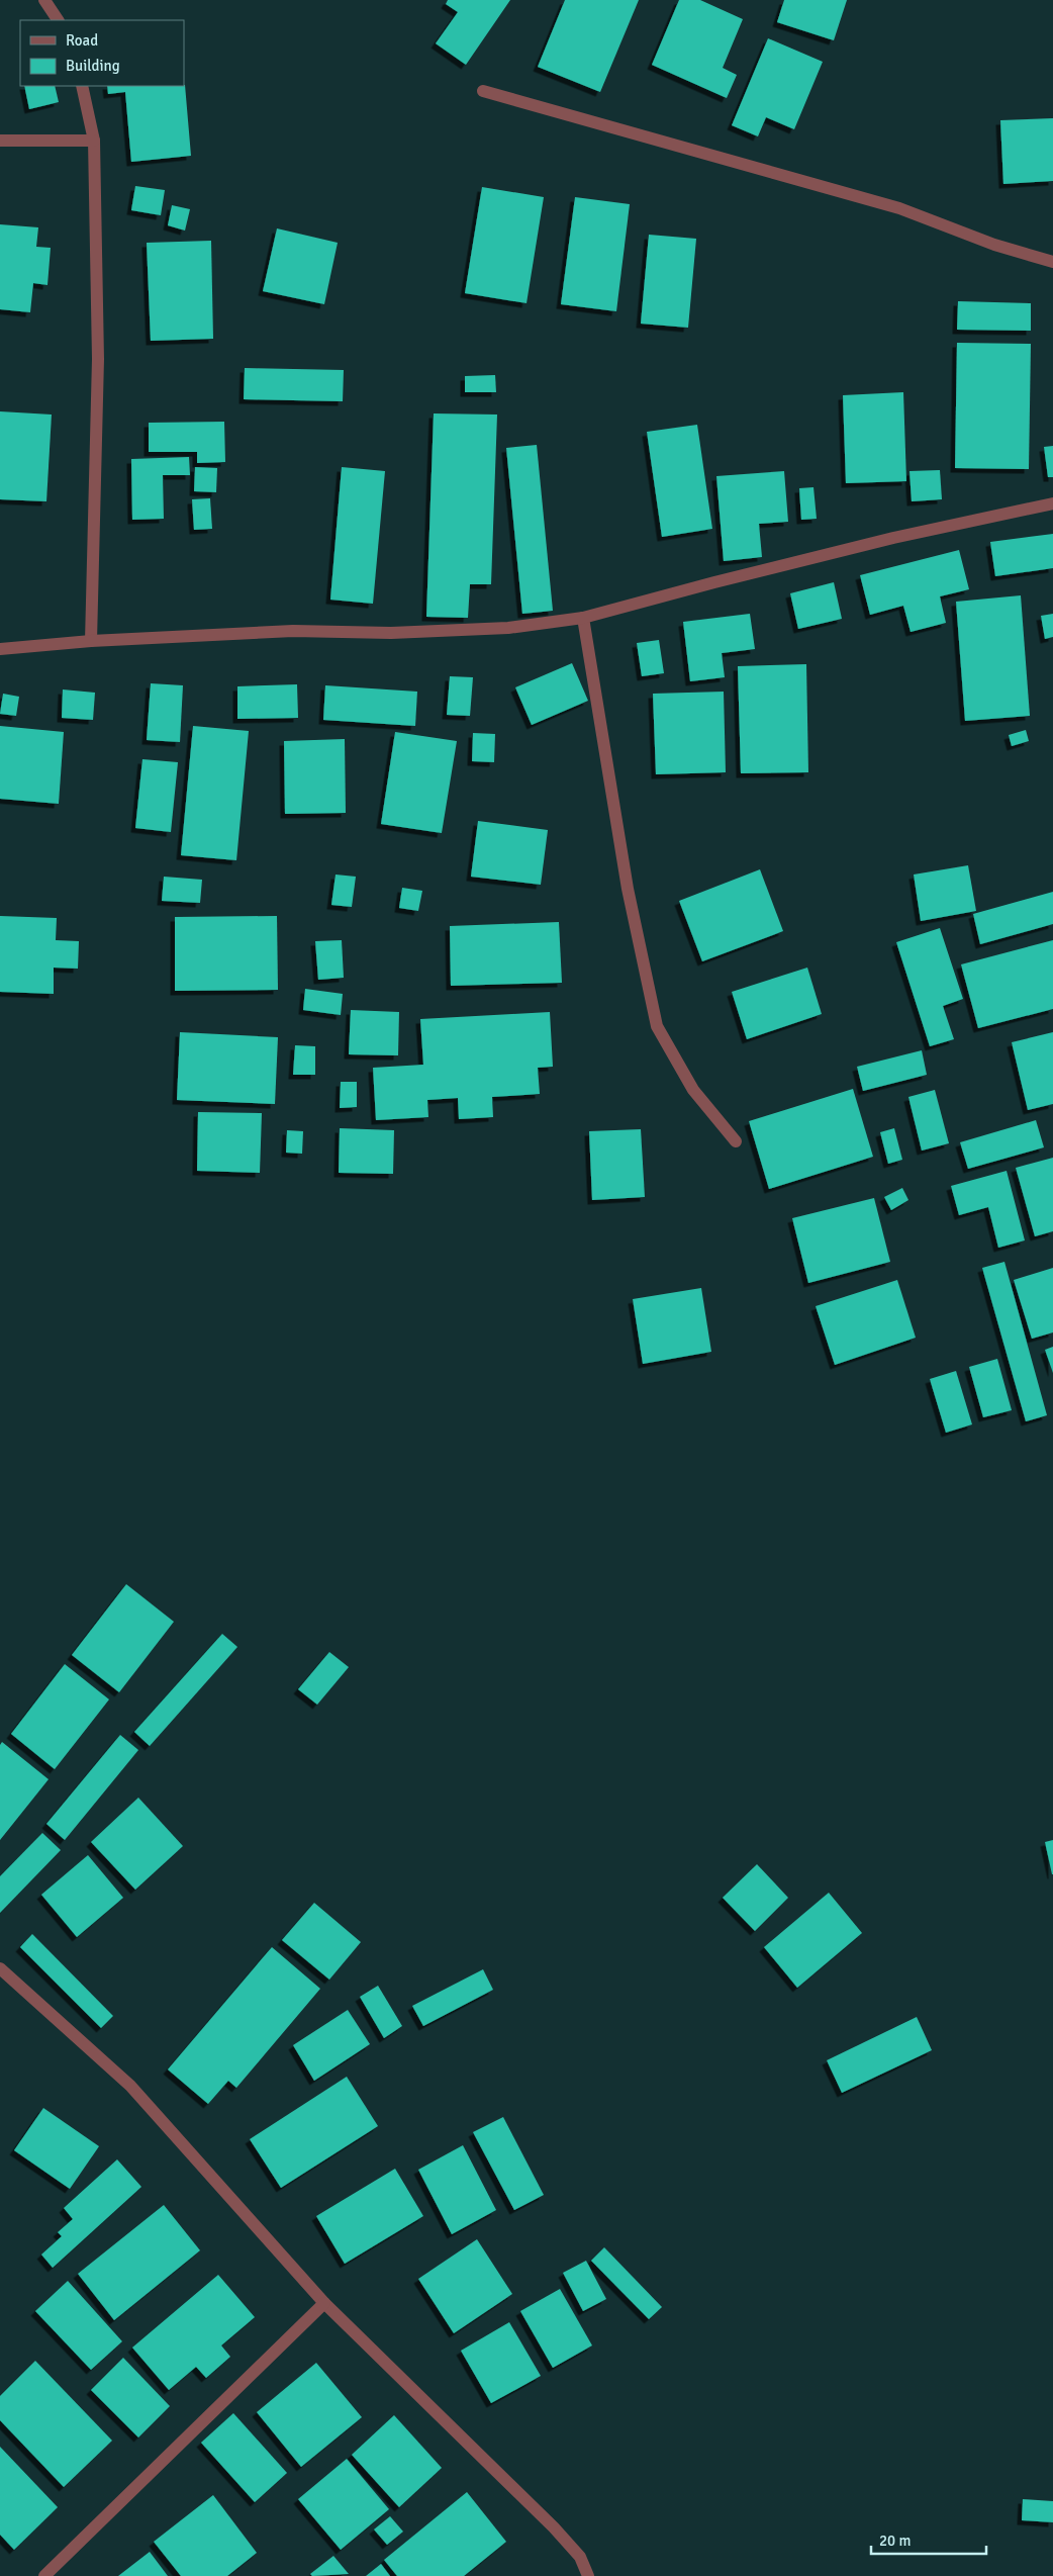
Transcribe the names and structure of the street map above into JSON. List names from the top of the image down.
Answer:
{
  "legend": ["Road", "Building"],
  "scale_bar": "20 m"
}
